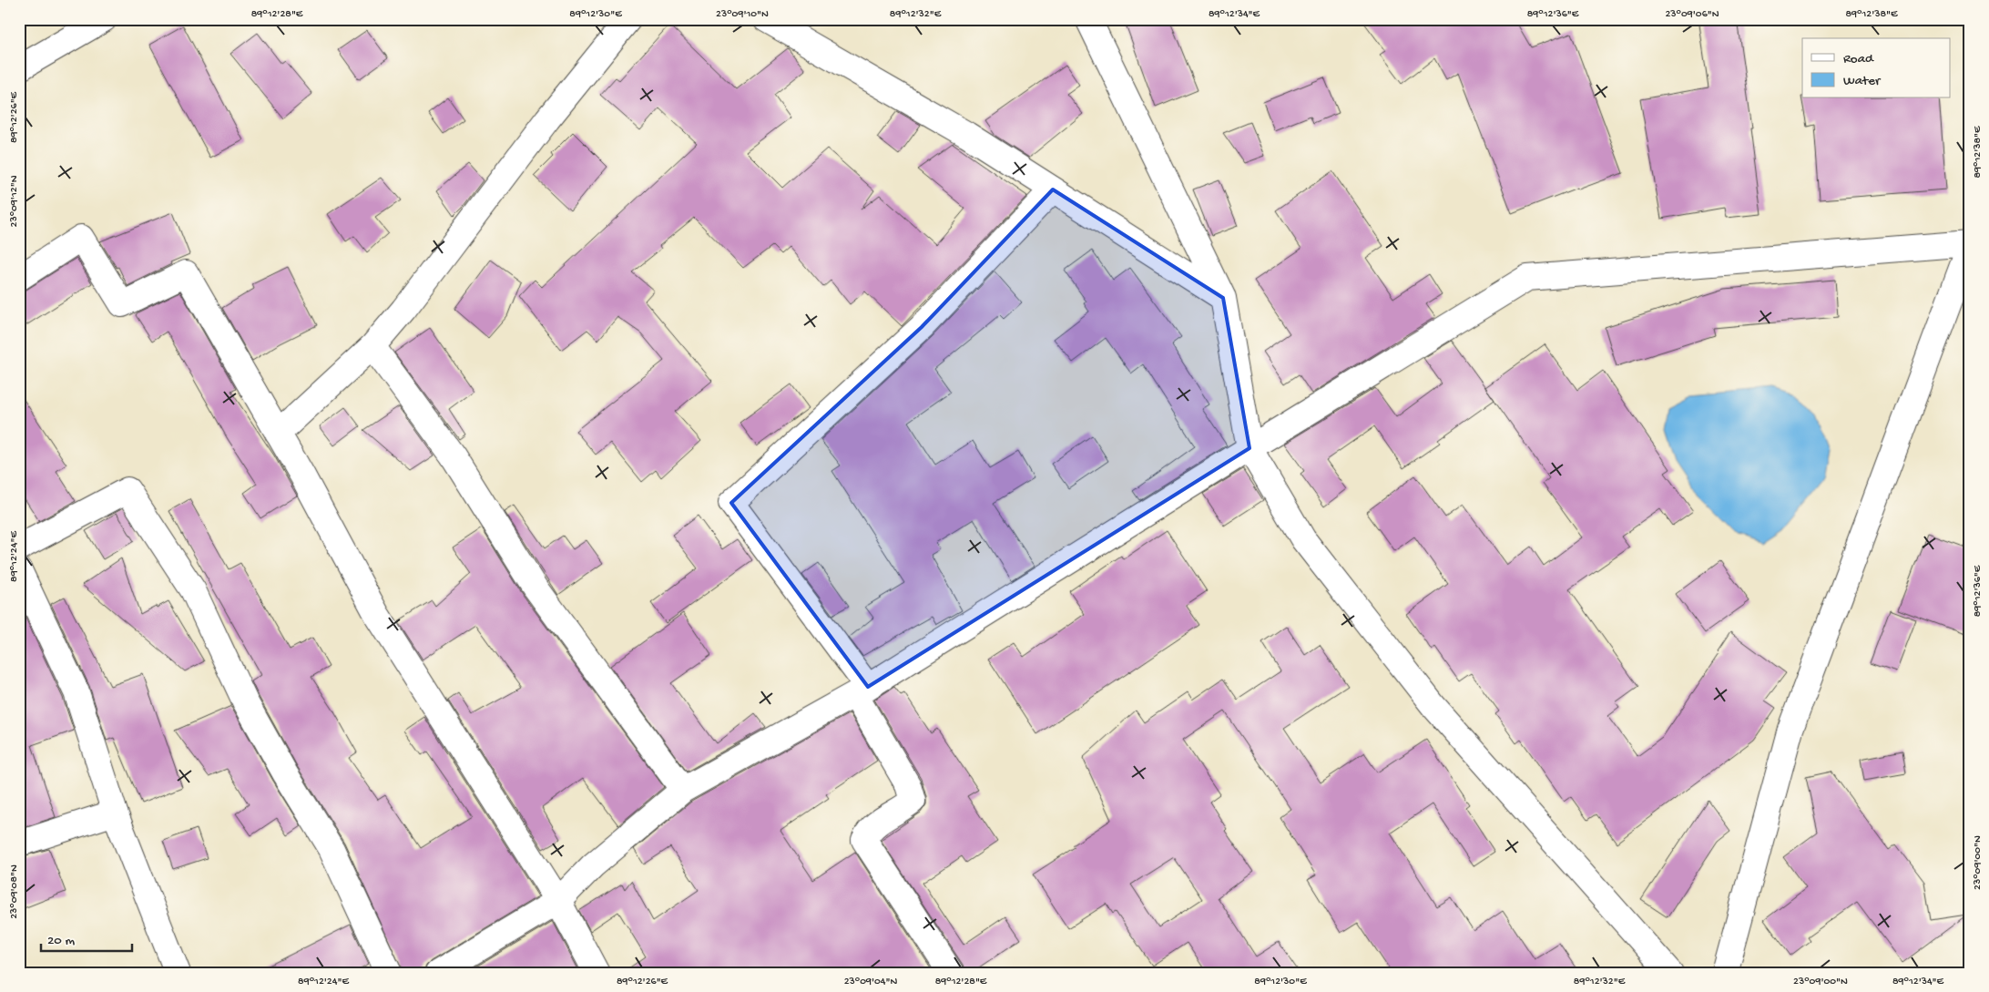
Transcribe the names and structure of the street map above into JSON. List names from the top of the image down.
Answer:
{
  "legend": ["Road", "Water"],
  "scale_bar": "20 m",
  "coordinates": [
    "89°12'28\"E",
    "89°12'30\"E",
    "23°09'10\"N",
    "89°12'32\"E",
    "89°12'34\"E",
    "89°12'36\"E",
    "23°09'06\"N",
    "89°12'38\"E",
    "89°12'26\"E",
    "23°09'12\"N",
    "89°12'24\"E",
    "23°09'00\"N",
    "23°09'08\"N",
    "23°09'04\"N"
  ]
}
